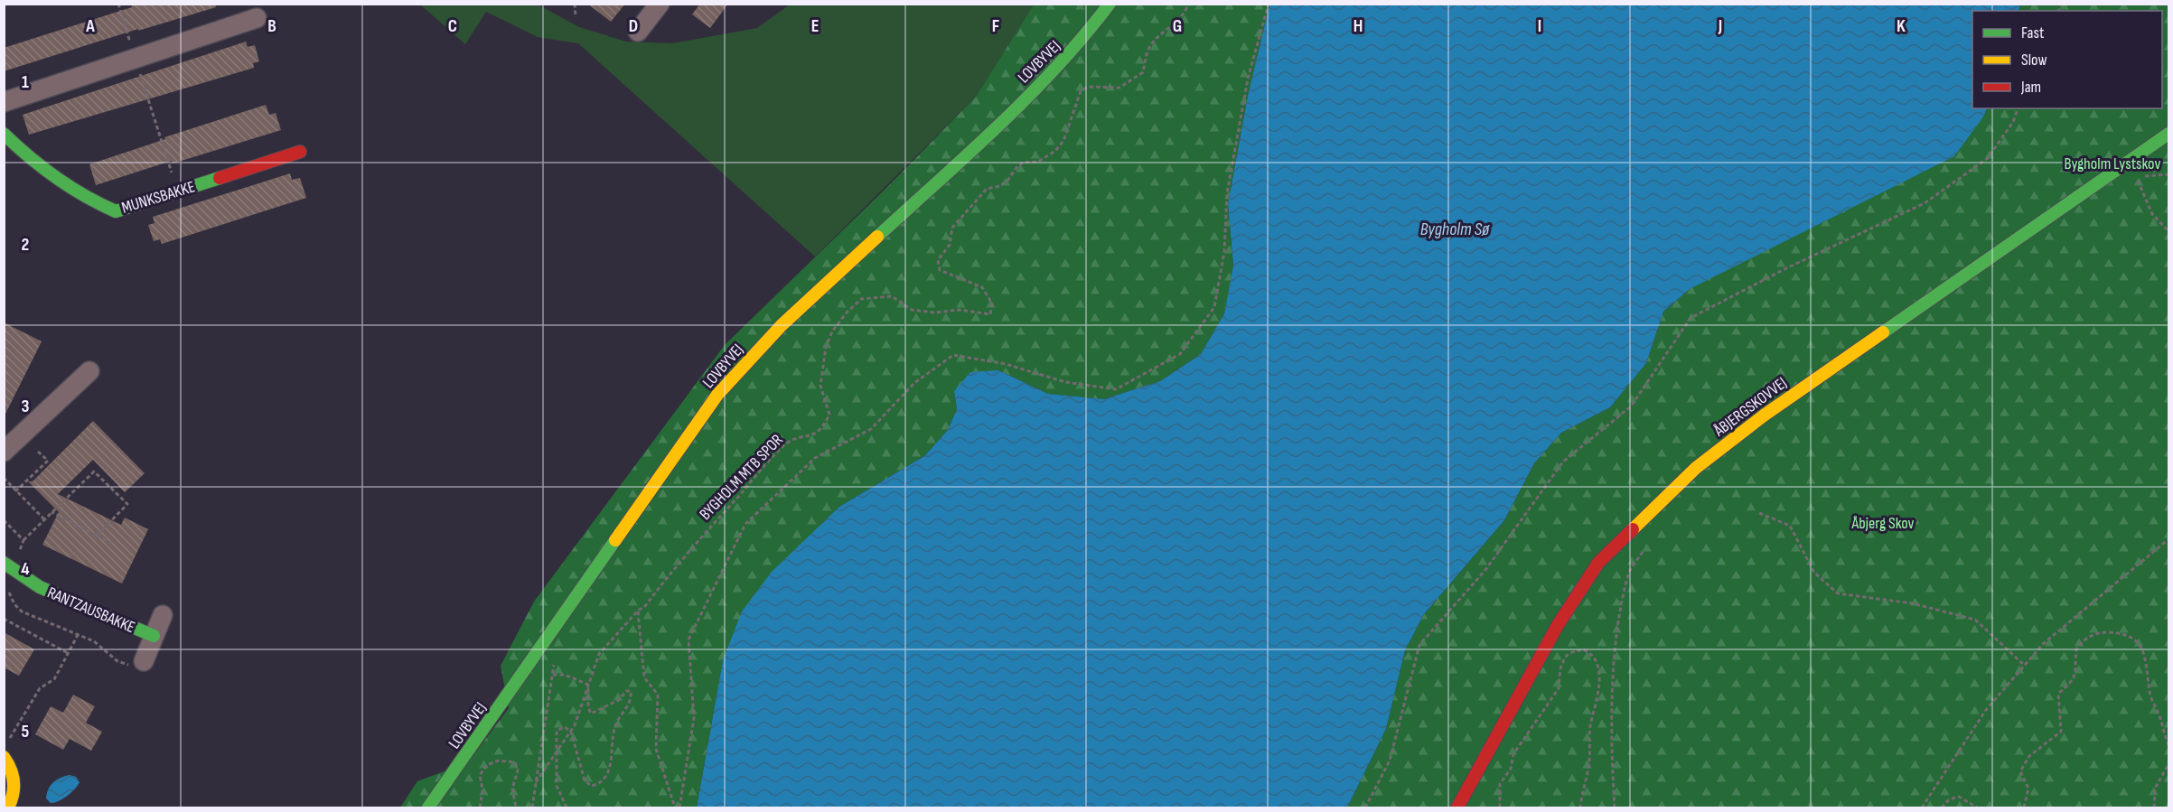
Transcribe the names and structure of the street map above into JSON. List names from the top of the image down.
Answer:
{
  "streets": {
    "street": [
      "LOVBYVEJ",
      "MUNKSBAKKE",
      "ÅBJERGSKOVVEJ",
      "RANTZAUSBAKKE"
    ],
    "path": ["BYGHOLM MTB SPOR"]
  },
  "water": ["Bygholm Sø"],
  "parks": ["Bygholm Lystskov", "Åbjerg Skov"],
  "legend": ["Fast", "Slow", "Jam"],
  "grid": {
    "columns": [
      "A",
      "B",
      "C",
      "D",
      "E",
      "F",
      "G",
      "H",
      "I",
      "J",
      "K"
    ],
    "rows": [
      "1",
      "2",
      "3",
      "4",
      "5"
    ]
  }
}
